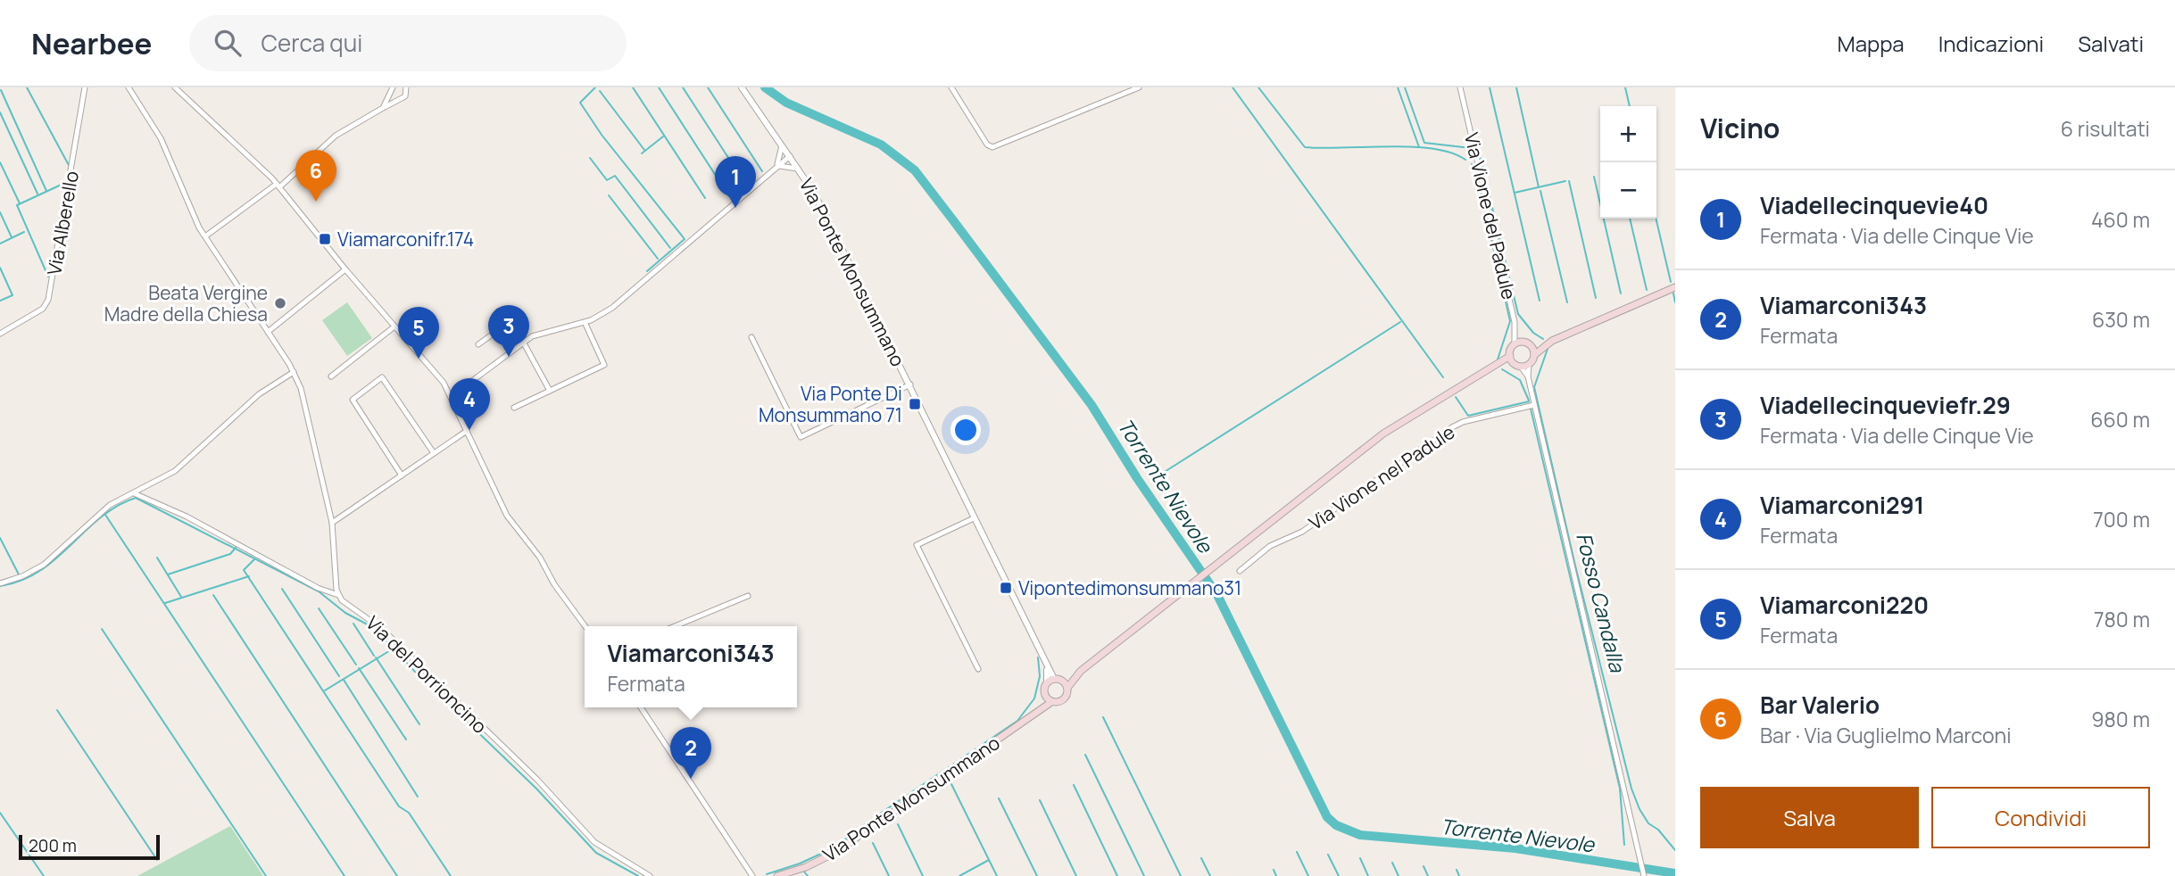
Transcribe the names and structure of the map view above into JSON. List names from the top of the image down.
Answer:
{
  "streets": {
    "main road": ["Via Ponte Monsummano"],
    "street": [
      "Via Vione del Padule",
      "Via Alberello",
      "Via Vione nel Padule",
      "Via del Porrioncino"
    ]
  },
  "water": ["Torrente Nievole", "Fosso Candalla"],
  "places": {
    "transit": ["Viamarconifr.174", "Via Ponte Di Monsummano 71", "Vipontedimonsummano31"],
    "other": ["Beata Vergine Madre della Chiesa"]
  },
  "scale_bar": "200 m",
  "page": {
    "header": "Nearbee",
    "search": "Cerca qui",
    "nav": ["Mappa", "Indicazioni", "Salvati"],
    "heading": ["Vicino", "6 risultati"],
    "map_buttons": ["+", "−"],
    "pins": [
      "6",
      "1",
      "3",
      "5",
      "4",
      "2"
    ],
    "list": [
      {
        "mark": "1",
        "name": "Viadellecinquevie40",
        "note": "Fermata · Via delle Cinque Vie",
        "value": "460 m"
      },
      {
        "mark": "2",
        "name": "Viamarconi343",
        "note": "Fermata",
        "value": "630 m"
      },
      {
        "mark": "3",
        "name": "Viadellecinqueviefr.29",
        "note": "Fermata · Via delle Cinque Vie",
        "value": "660 m"
      },
      {
        "mark": "4",
        "name": "Viamarconi291",
        "note": "Fermata",
        "value": "700 m"
      },
      {
        "mark": "5",
        "name": "Viamarconi220",
        "note": "Fermata",
        "value": "780 m"
      },
      {
        "mark": "6",
        "name": "Bar Valerio",
        "note": "Bar · Via Guglielmo Marconi",
        "value": "980 m"
      }
    ],
    "popup": ["Viamarconi343", "Fermata"],
    "buttons": ["Salva", "Condividi"],
    "scale": "200 m"
  }
}
